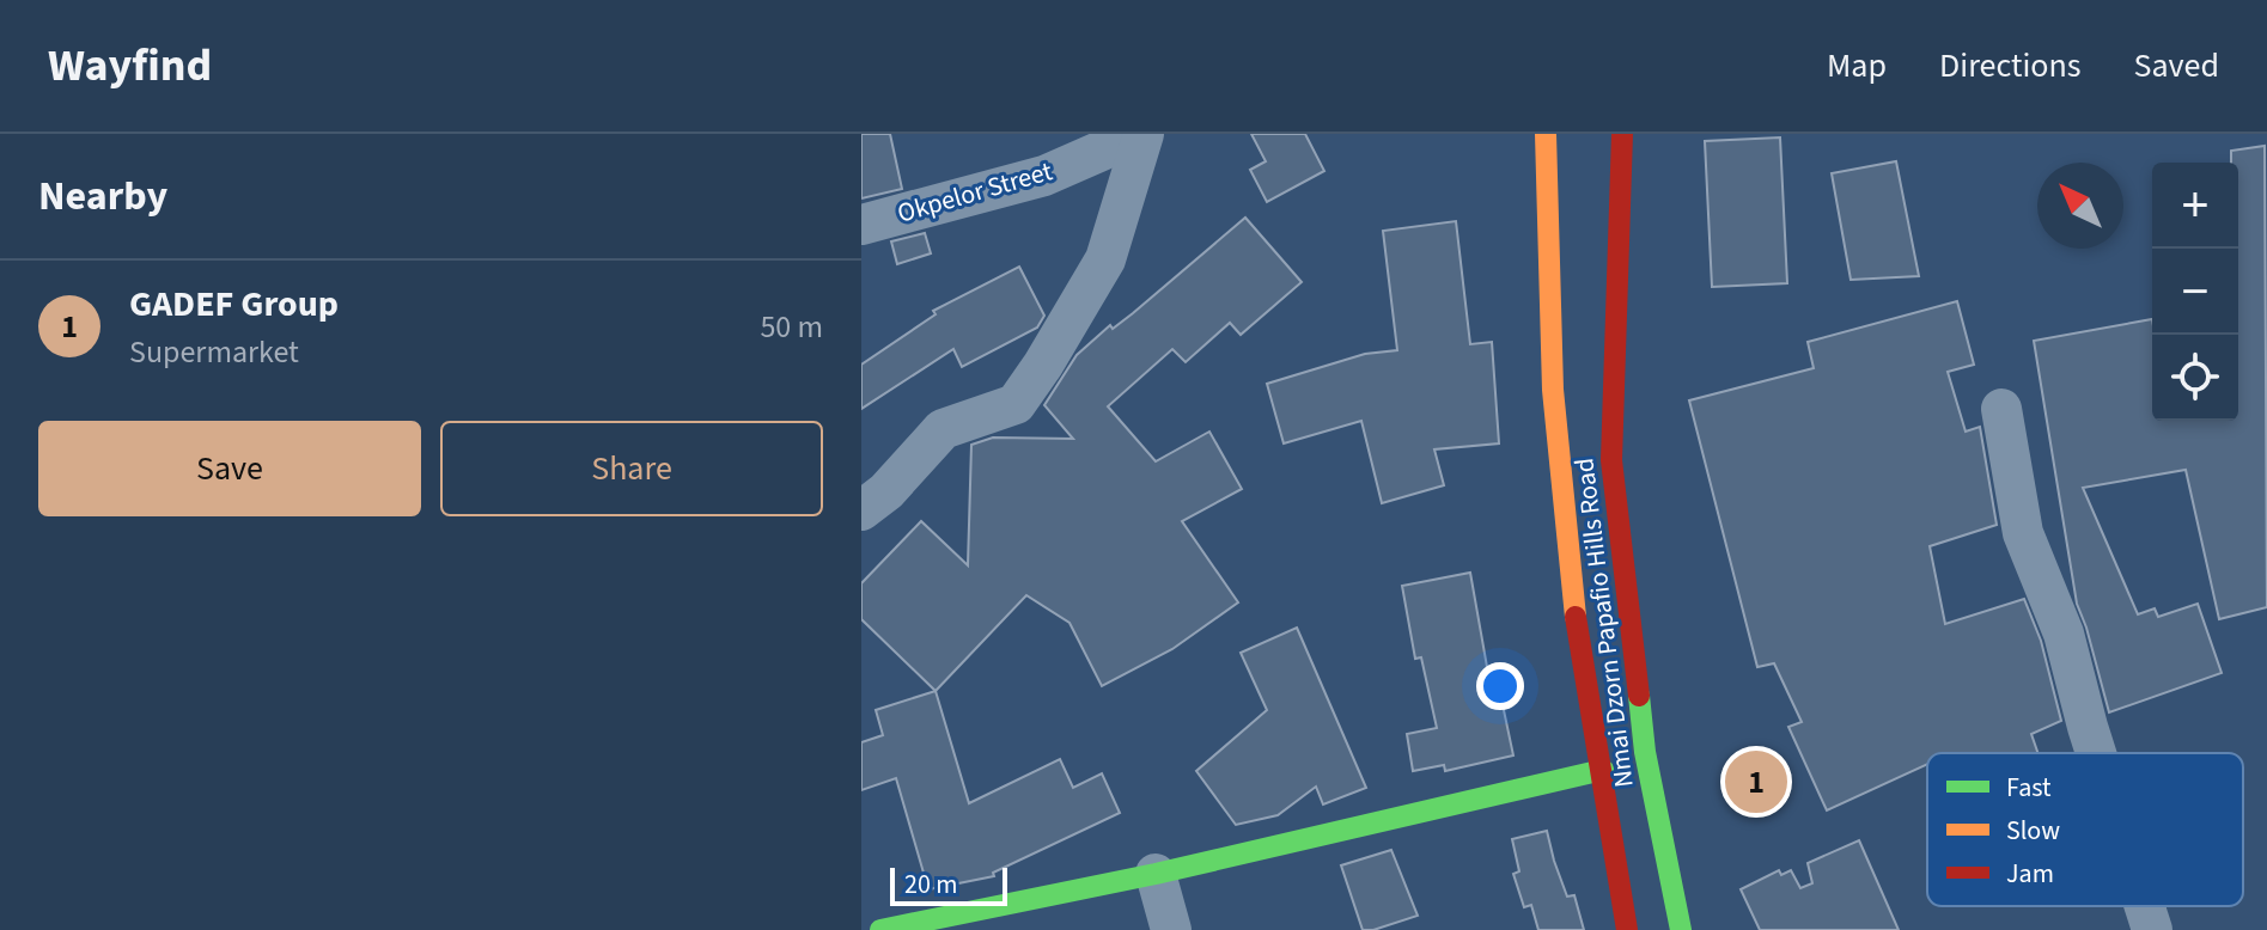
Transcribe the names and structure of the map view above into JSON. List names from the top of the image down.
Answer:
{
  "streets": {
    "street": ["Okpelor Street", "Nmai Dzorn Papafio Hills Road"]
  },
  "legend": ["Fast", "Slow", "Jam"],
  "scale_bar": "20 m",
  "north": "top left",
  "page": {
    "header": "Wayfind",
    "nav": ["Map", "Directions", "Saved"],
    "heading": "Nearby",
    "map_buttons": ["+", "−"],
    "list": [
      {
        "mark": "1",
        "name": "GADEF Group",
        "note": "Supermarket",
        "value": "50 m"
      }
    ],
    "buttons": ["Save", "Share"],
    "pins": "1",
    "scale": "20 m"
  }
}
